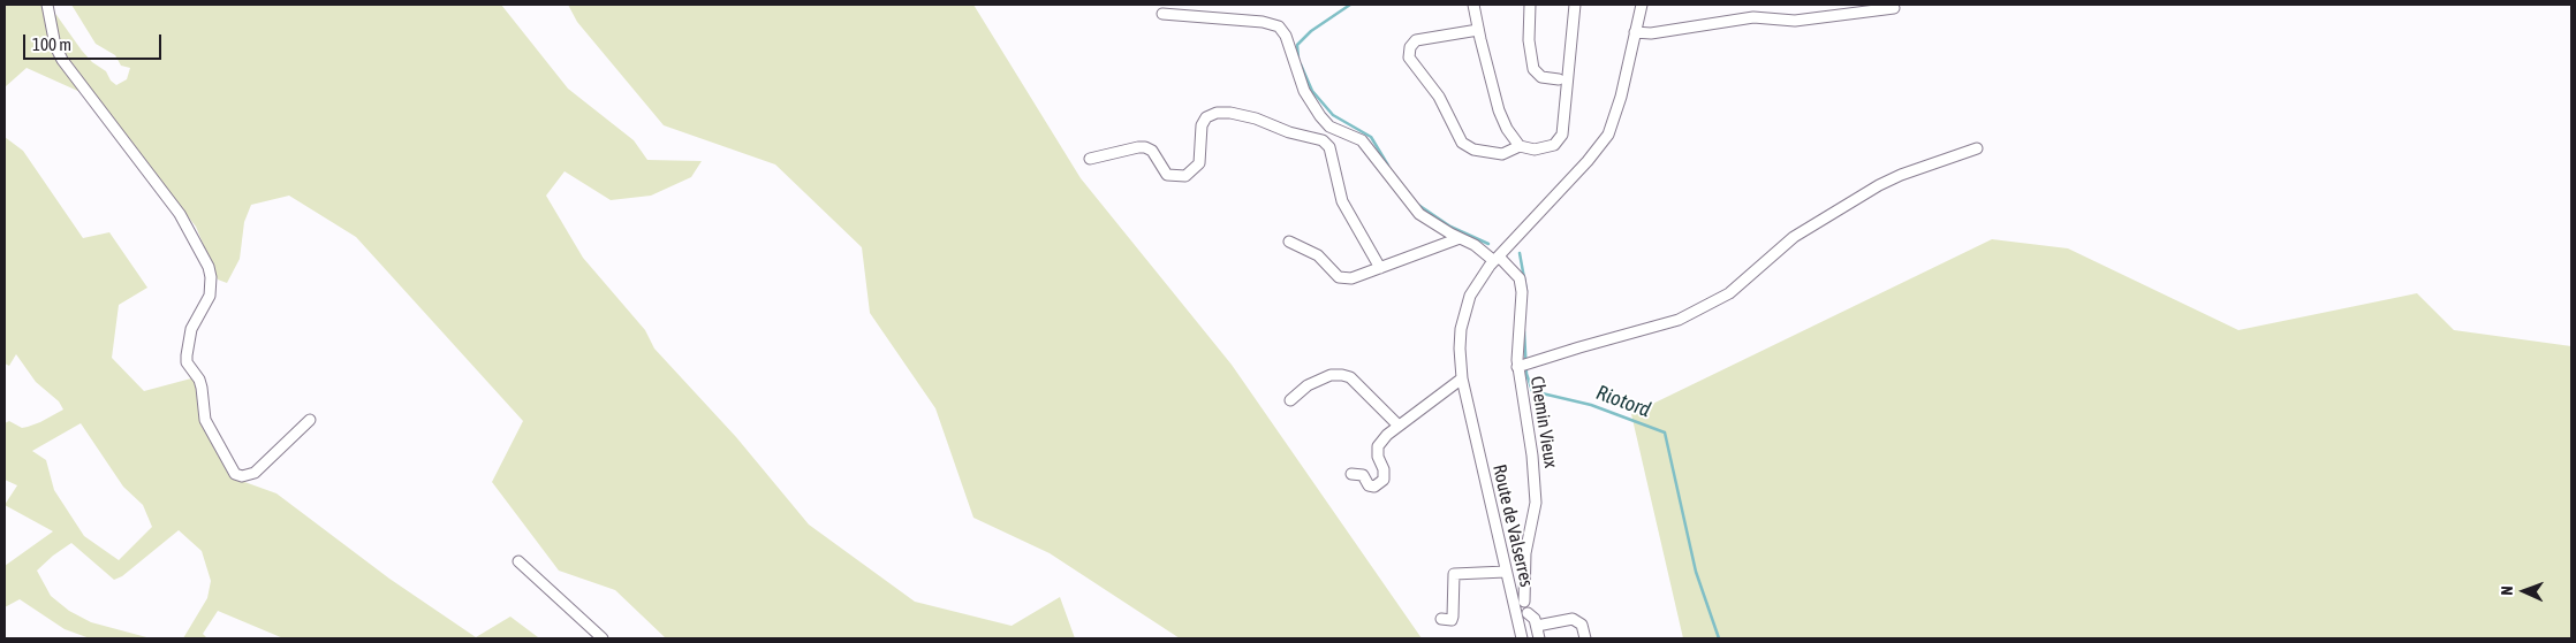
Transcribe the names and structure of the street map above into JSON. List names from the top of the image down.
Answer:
{
  "streets": {
    "street": ["Chemin Vieux", "Route de Valserres"]
  },
  "crossings": [
    ["Chemin Vieux", "Route de Valserres"]
  ],
  "water": ["Riotord"],
  "scale_bar": "100 m",
  "north": "left"
}
